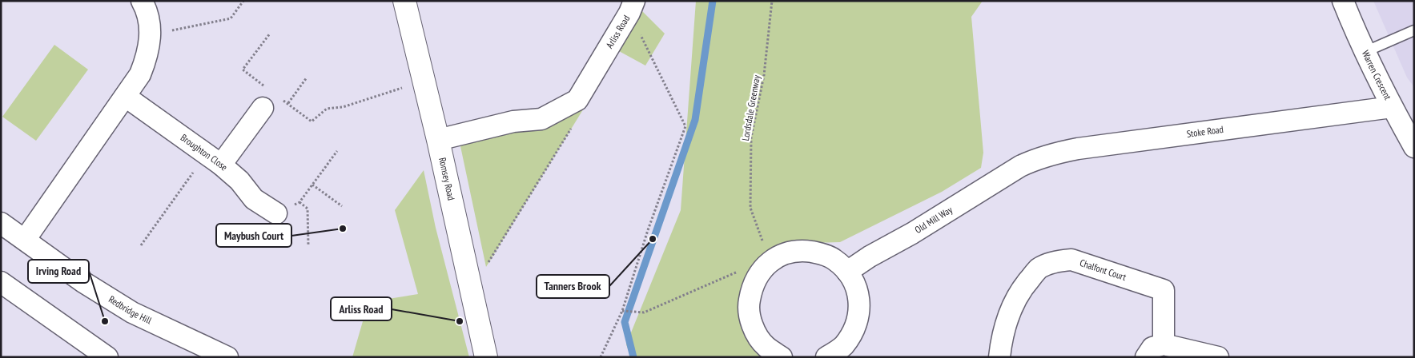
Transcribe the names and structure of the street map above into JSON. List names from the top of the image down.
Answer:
{
  "streets": {
    "main road": ["Romsey Road"],
    "street": [
      "Arliss Road",
      "Warren Crescent",
      "Stoke Road",
      "Broughton Close",
      "Old Mill Way",
      "Chalfont Court",
      "Redbridge Hill"
    ],
    "path": ["Lordsdale Greenway"]
  },
  "crossings": [
    ["Arliss Road", "Romsey Road"],
    ["Warren Crescent", "Stoke Road"],
    ["Stoke Road", "Old Mill Way"]
  ],
  "places": [
    "Maybush Court",
    "Tanners Brook",
    "Irving Road",
    "Arliss Road"
  ]
}
